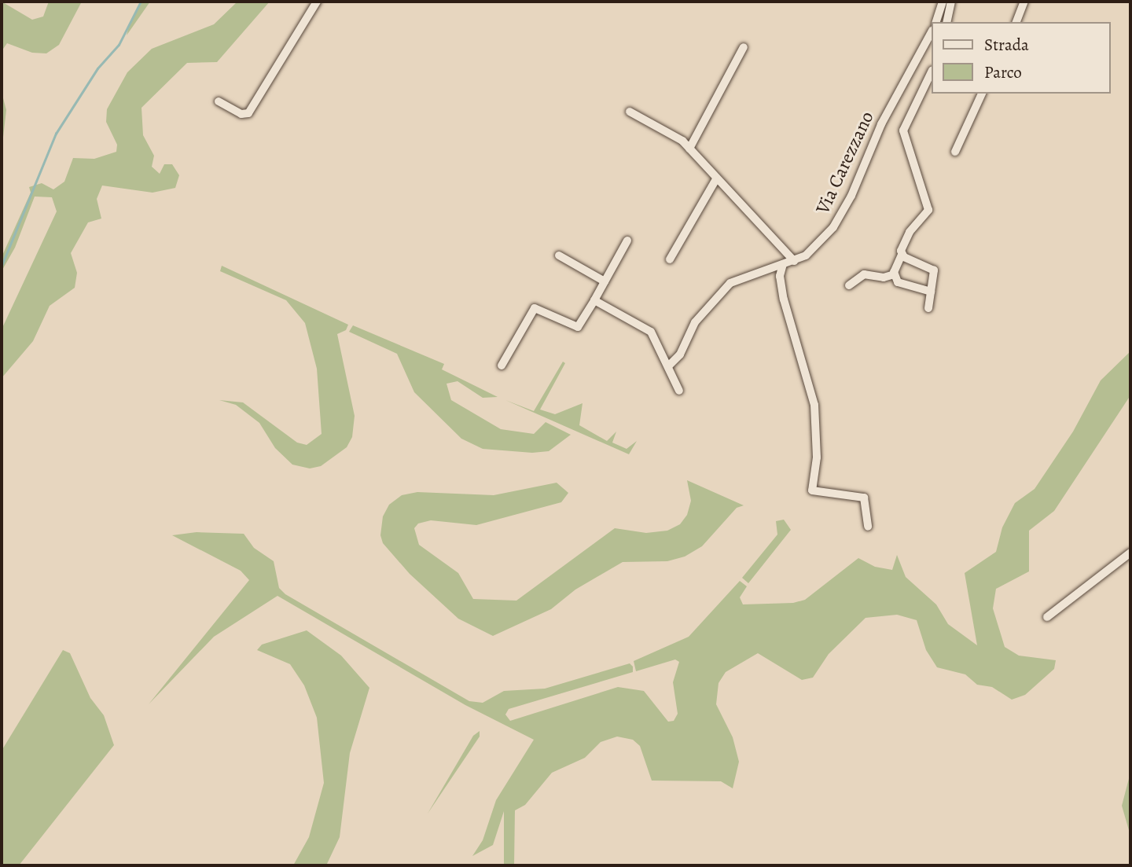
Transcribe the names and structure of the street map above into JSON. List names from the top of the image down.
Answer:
{
  "streets": {
    "street": ["Via Carezzano"]
  },
  "legend": ["Strada", "Parco"]
}
